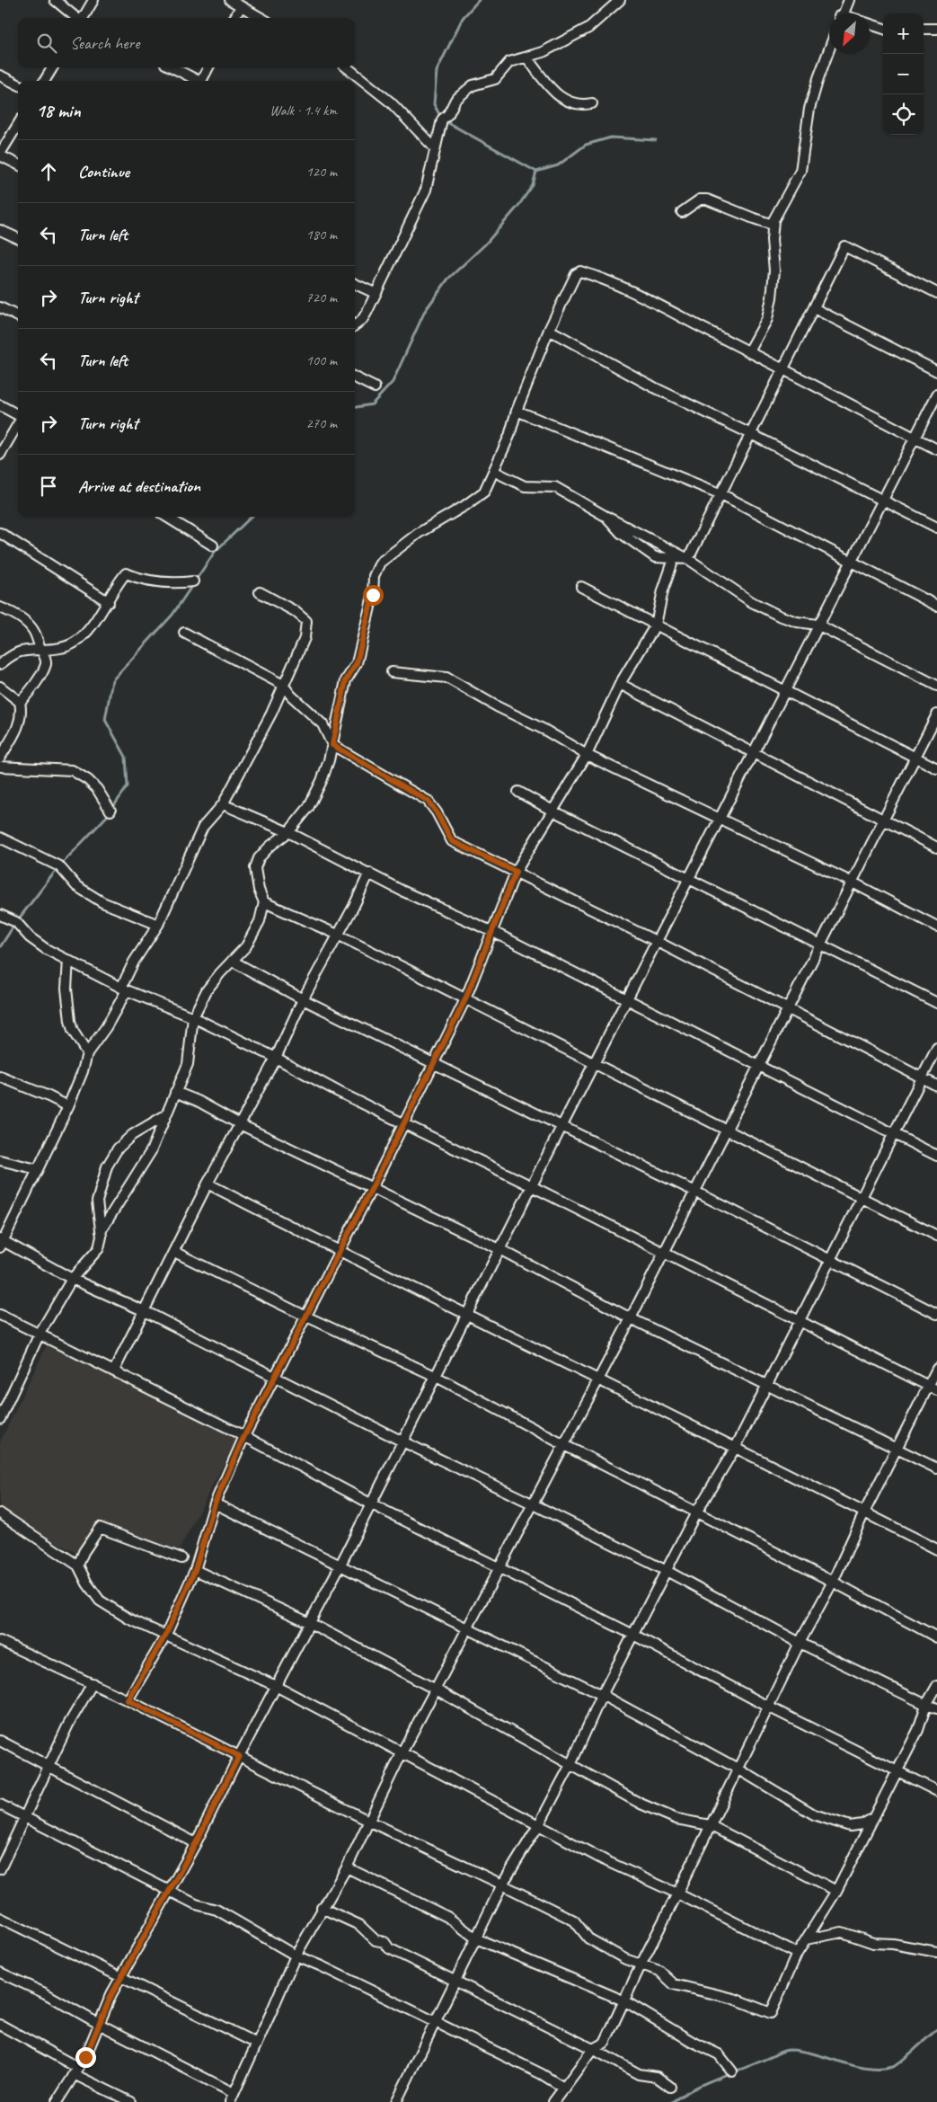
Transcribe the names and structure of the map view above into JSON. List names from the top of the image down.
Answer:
{
  "north": "bottom left",
  "page": {
    "map_buttons": ["+", "−"],
    "search": "Search here",
    "heading": ["18 min", "Walk · 1.4 km"],
    "list": [
      ["Continue", "120 m"],
      ["Turn left", "180 m"],
      ["Turn right", "720 m"],
      ["Turn left", "100 m"],
      ["Turn right", "270 m"],
      "Arrive at destination"
    ]
  }
}
